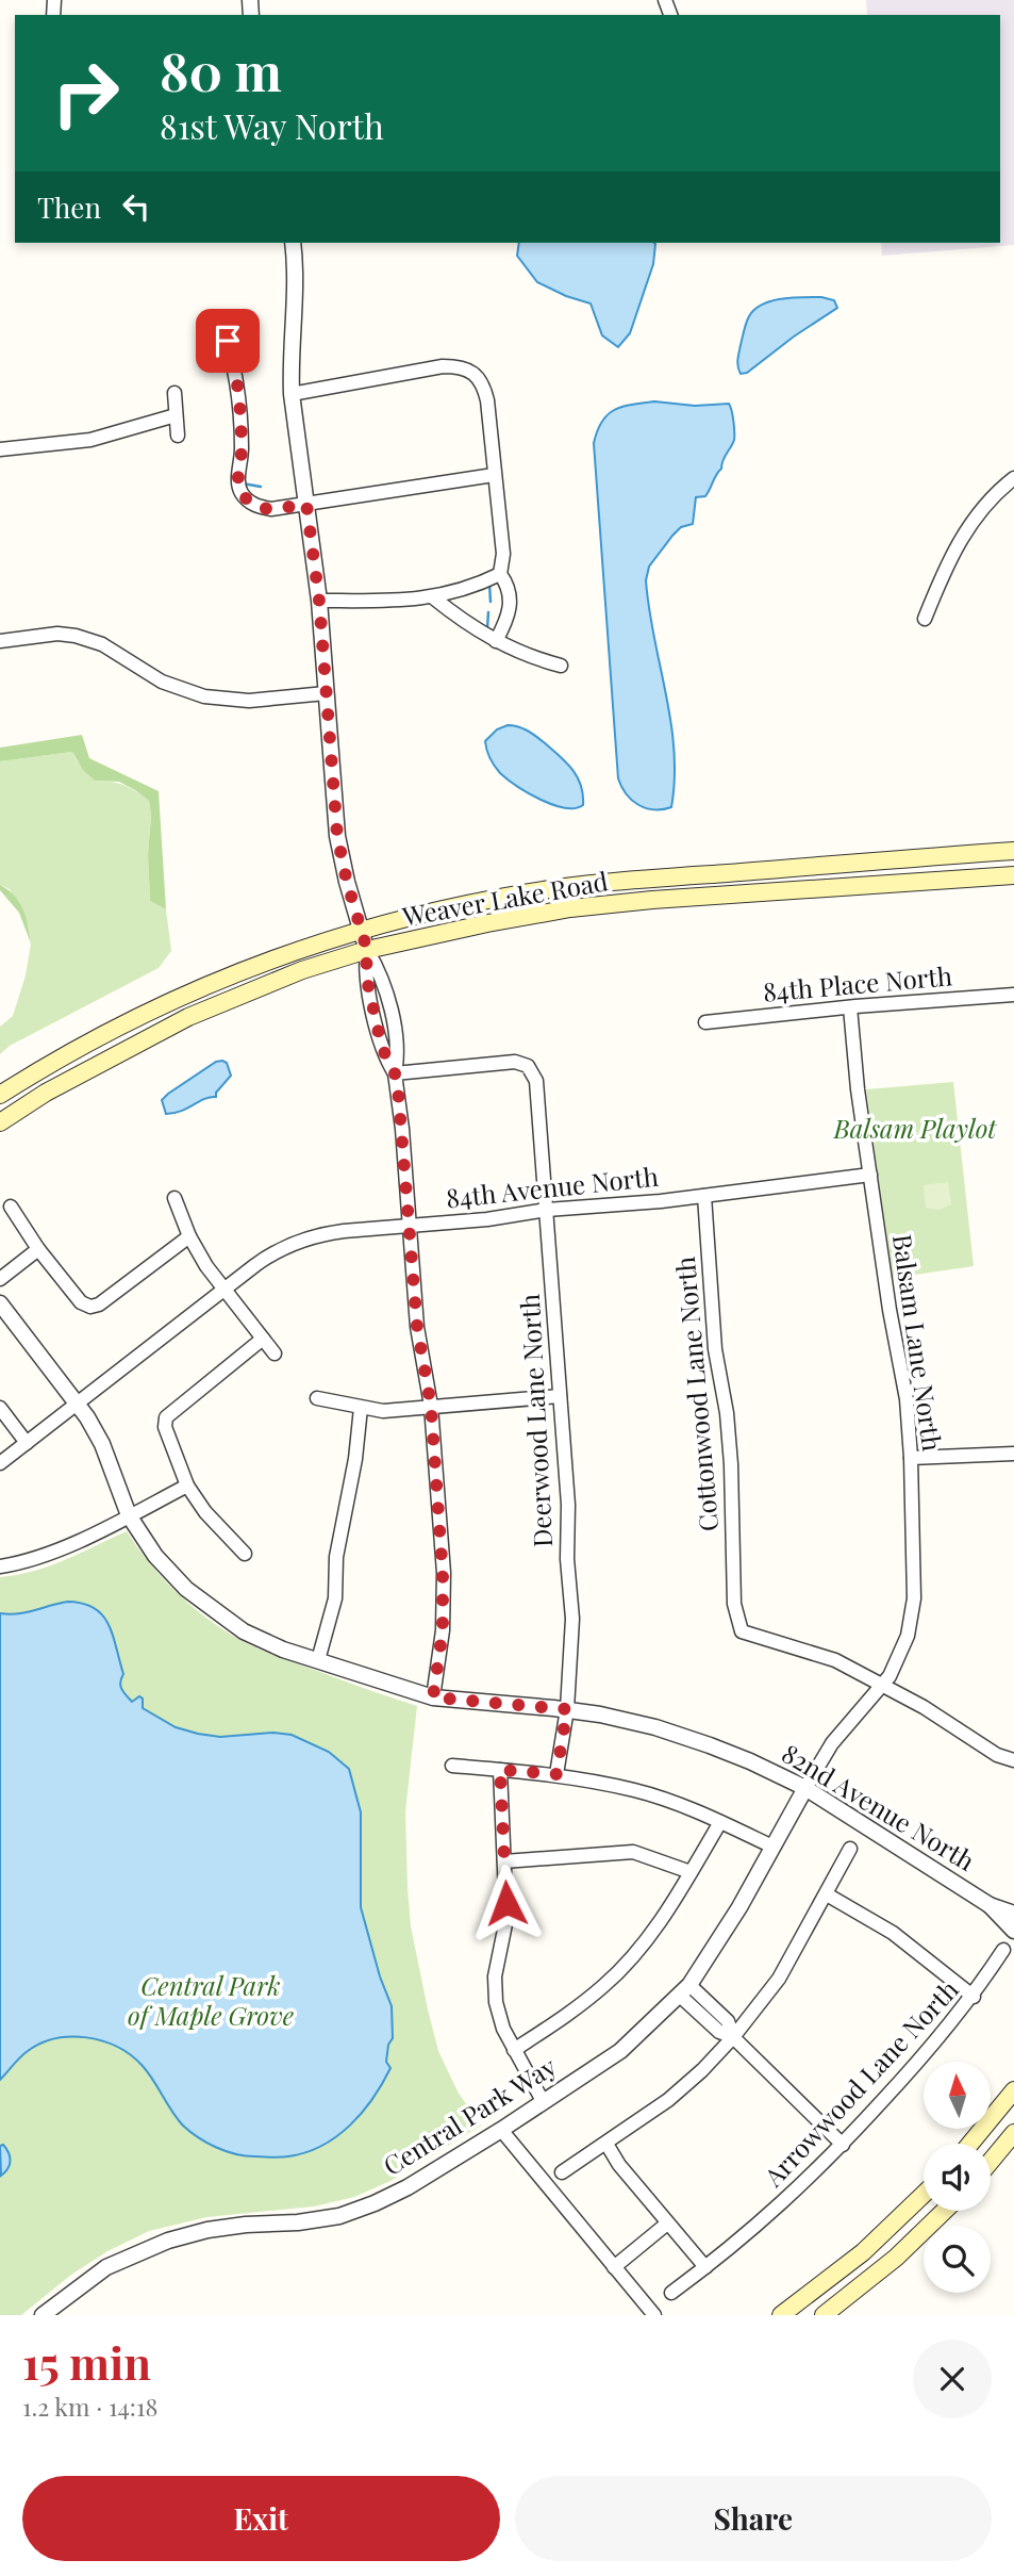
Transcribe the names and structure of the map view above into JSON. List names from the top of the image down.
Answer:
{
  "streets": {
    "main road": ["Weaver Lake Road"],
    "street": [
      "84th Place North",
      "84th Avenue North",
      "Balsam Lane North",
      "Cottonwood Lane North",
      "Deerwood Lane North",
      "82nd Avenue North",
      "Arrowwood Lane North",
      "Central Park Way"
    ]
  },
  "crossings": [
    ["84th Place North", "Balsam Lane North"],
    ["84th Avenue North", "Balsam Lane North"],
    ["84th Avenue North", "Cottonwood Lane North"],
    ["84th Avenue North", "Deerwood Lane North"],
    ["84th Avenue North", "82nd Avenue North"],
    ["Balsam Lane North", "Cottonwood Lane North"],
    ["Balsam Lane North", "82nd Avenue North"],
    ["Balsam Lane North", "Central Park Way"],
    ["Deerwood Lane North", "82nd Avenue North"],
    ["82nd Avenue North", "Central Park Way"]
  ],
  "parks": ["Balsam Playlot", "Central Park of Maple Grove"],
  "north": "top",
  "page": {
    "turn": ["80 m", "81st Way North"],
    "then": "Then",
    "heading": ["15 min", "1.2 km · 14:18"],
    "buttons": ["Exit", "Share"]
  }
}
